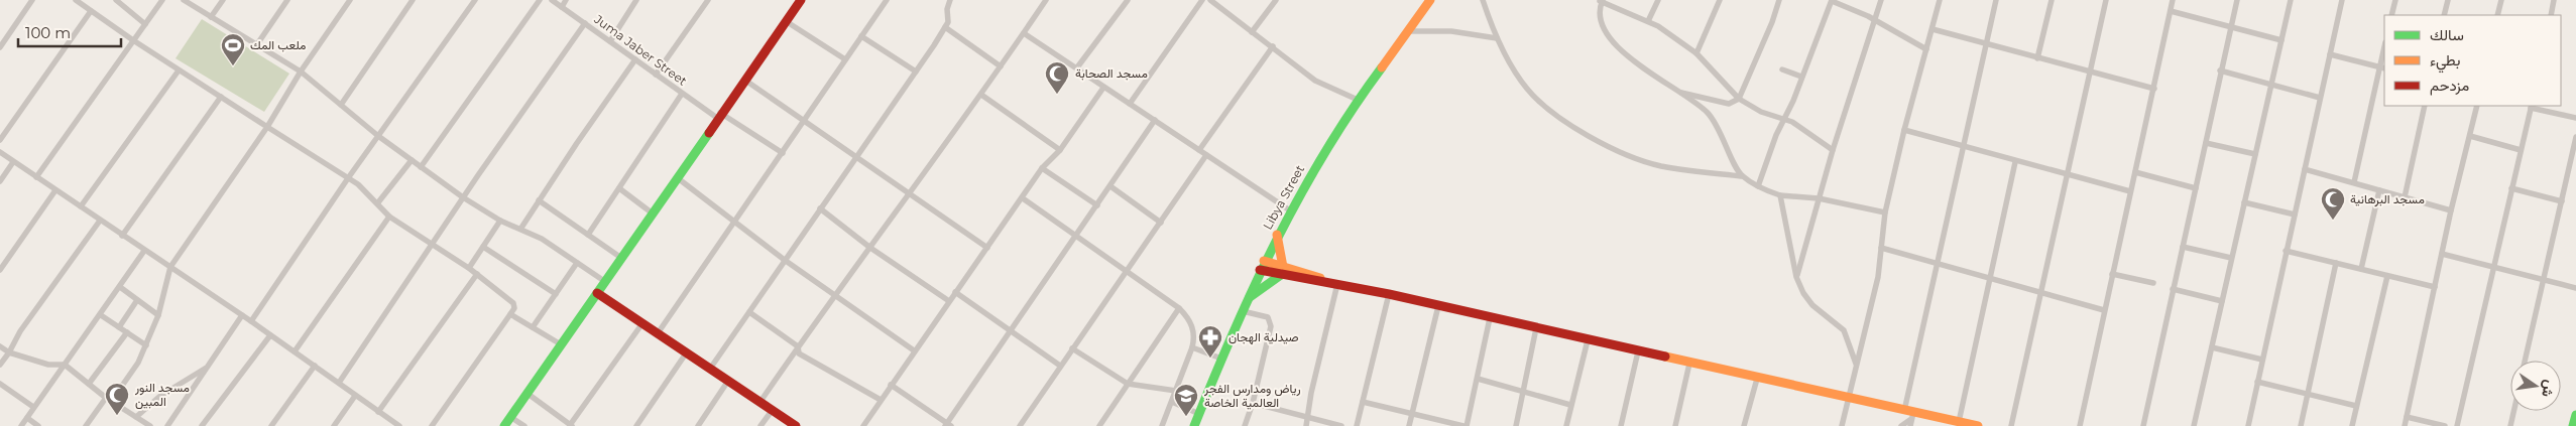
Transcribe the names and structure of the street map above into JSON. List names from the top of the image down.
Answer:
{
  "streets": {
    "main road": ["Libya Street"],
    "street": ["Juma Jaber Street"]
  },
  "places": {
    "sports": ["ملعب المك"],
    "mosque": ["مسجد الصحابة", "مسجد البرهانية", "مسجد النور المبين"],
    "pharmacy": ["صيدلية الهجان"],
    "school or university": ["رياض ومدارس الفجر العالمية الخاصة"]
  },
  "legend": ["سالك", "بطيء", "مزدحم"],
  "scale_bar": "100 m",
  "north": "right"
}
